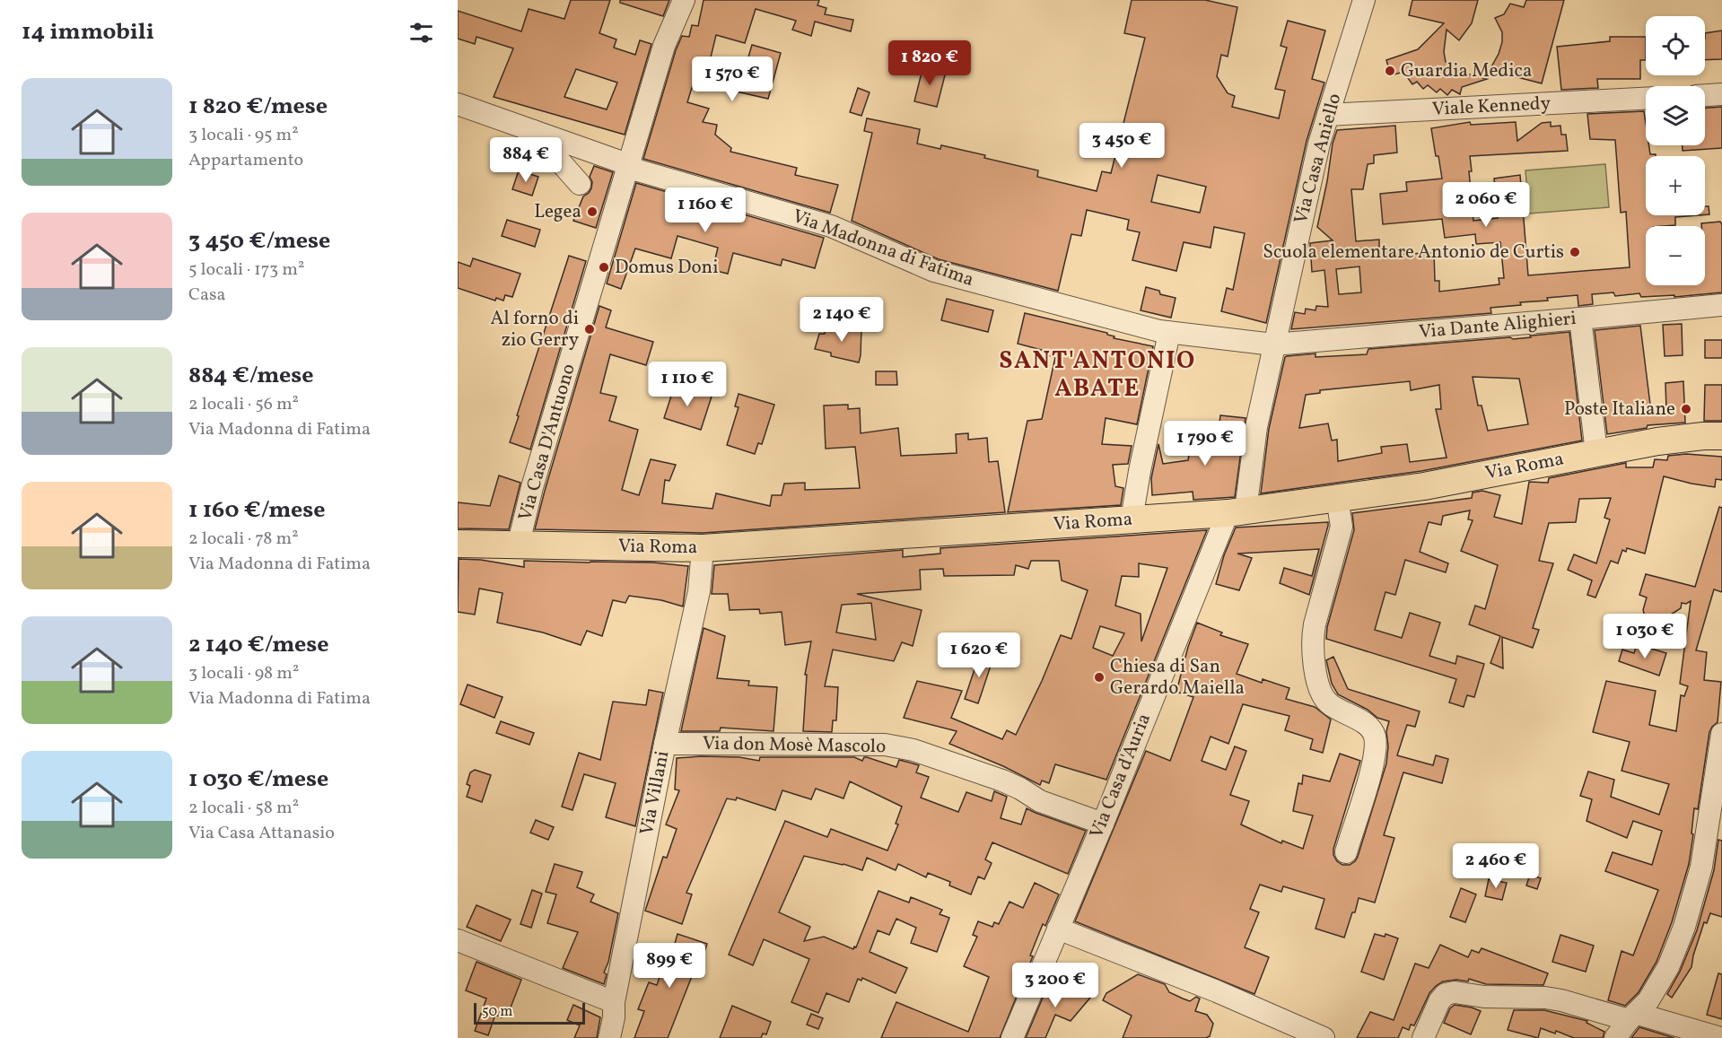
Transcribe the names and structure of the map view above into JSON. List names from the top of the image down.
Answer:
{
  "streets": {
    "main road": ["Via Roma"],
    "street": [
      "Viale Kennedy",
      "Via Casa Aniello",
      "Via Madonna di Fatima",
      "Via Dante Alighieri",
      "Via Casa D'Antuono",
      "Via don Mosè Mascolo",
      "Via Casa d'Auria",
      "Via Villani"
    ]
  },
  "crossings": [
    ["Viale Kennedy", "Via Casa Aniello"],
    ["Via Casa Aniello", "Via Madonna di Fatima"],
    ["Via Casa Aniello", "Via Dante Alighieri"],
    ["Via Casa Aniello", "Via Roma"],
    ["Via Casa Aniello", "Via Casa d'Auria"],
    ["Via Madonna di Fatima", "Via Dante Alighieri"],
    ["Via Madonna di Fatima", "Via Casa D'Antuono"],
    ["Via Casa D'Antuono", "Via Roma"],
    ["Via Roma", "Via Casa d'Auria"],
    ["Via Roma", "Via Villani"],
    ["Via don Mosè Mascolo", "Via Casa d'Auria"],
    ["Via don Mosè Mascolo", "Via Villani"]
  ],
  "districts": ["SANT'ANTONIO ABATE"],
  "places": [
    "Guardia Medica",
    "Legea",
    "Scuola elementare Antonio de Curtis",
    "Domus Doni",
    "Al forno di zio Gerry",
    "Poste Italiane",
    "Chiesa di San Gerardo Maiella"
  ],
  "scale_bar": "50 m",
  "page": {
    "heading": "14 immobili",
    "map_buttons": ["+", "−"],
    "price": [
      "1 820 €",
      "1 570 €",
      "3 450 €",
      "884 €",
      "2 060 €",
      "1 160 €",
      "2 140 €",
      "1 110 €",
      "1 790 €",
      "1 030 €",
      "1 620 €",
      "2 460 €",
      "899 €",
      "3 200 €"
    ],
    "list": [
      {
        "name": "1 820 €/mese",
        "note": "3 locali · 95 m² · Appartamento"
      },
      {
        "name": "3 450 €/mese",
        "note": "5 locali · 173 m² · Casa"
      },
      {
        "name": "884 €/mese",
        "note": "2 locali · 56 m² · Via Madonna di Fatima"
      },
      {
        "name": "1 160 €/mese",
        "note": "2 locali · 78 m² · Via Madonna di Fatima"
      },
      {
        "name": "2 140 €/mese",
        "note": "3 locali · 98 m² · Via Madonna di Fatima"
      },
      {
        "name": "1 030 €/mese",
        "note": "2 locali · 58 m² · Via Casa Attanasio"
      }
    ],
    "scale": "50 m"
  }
}
